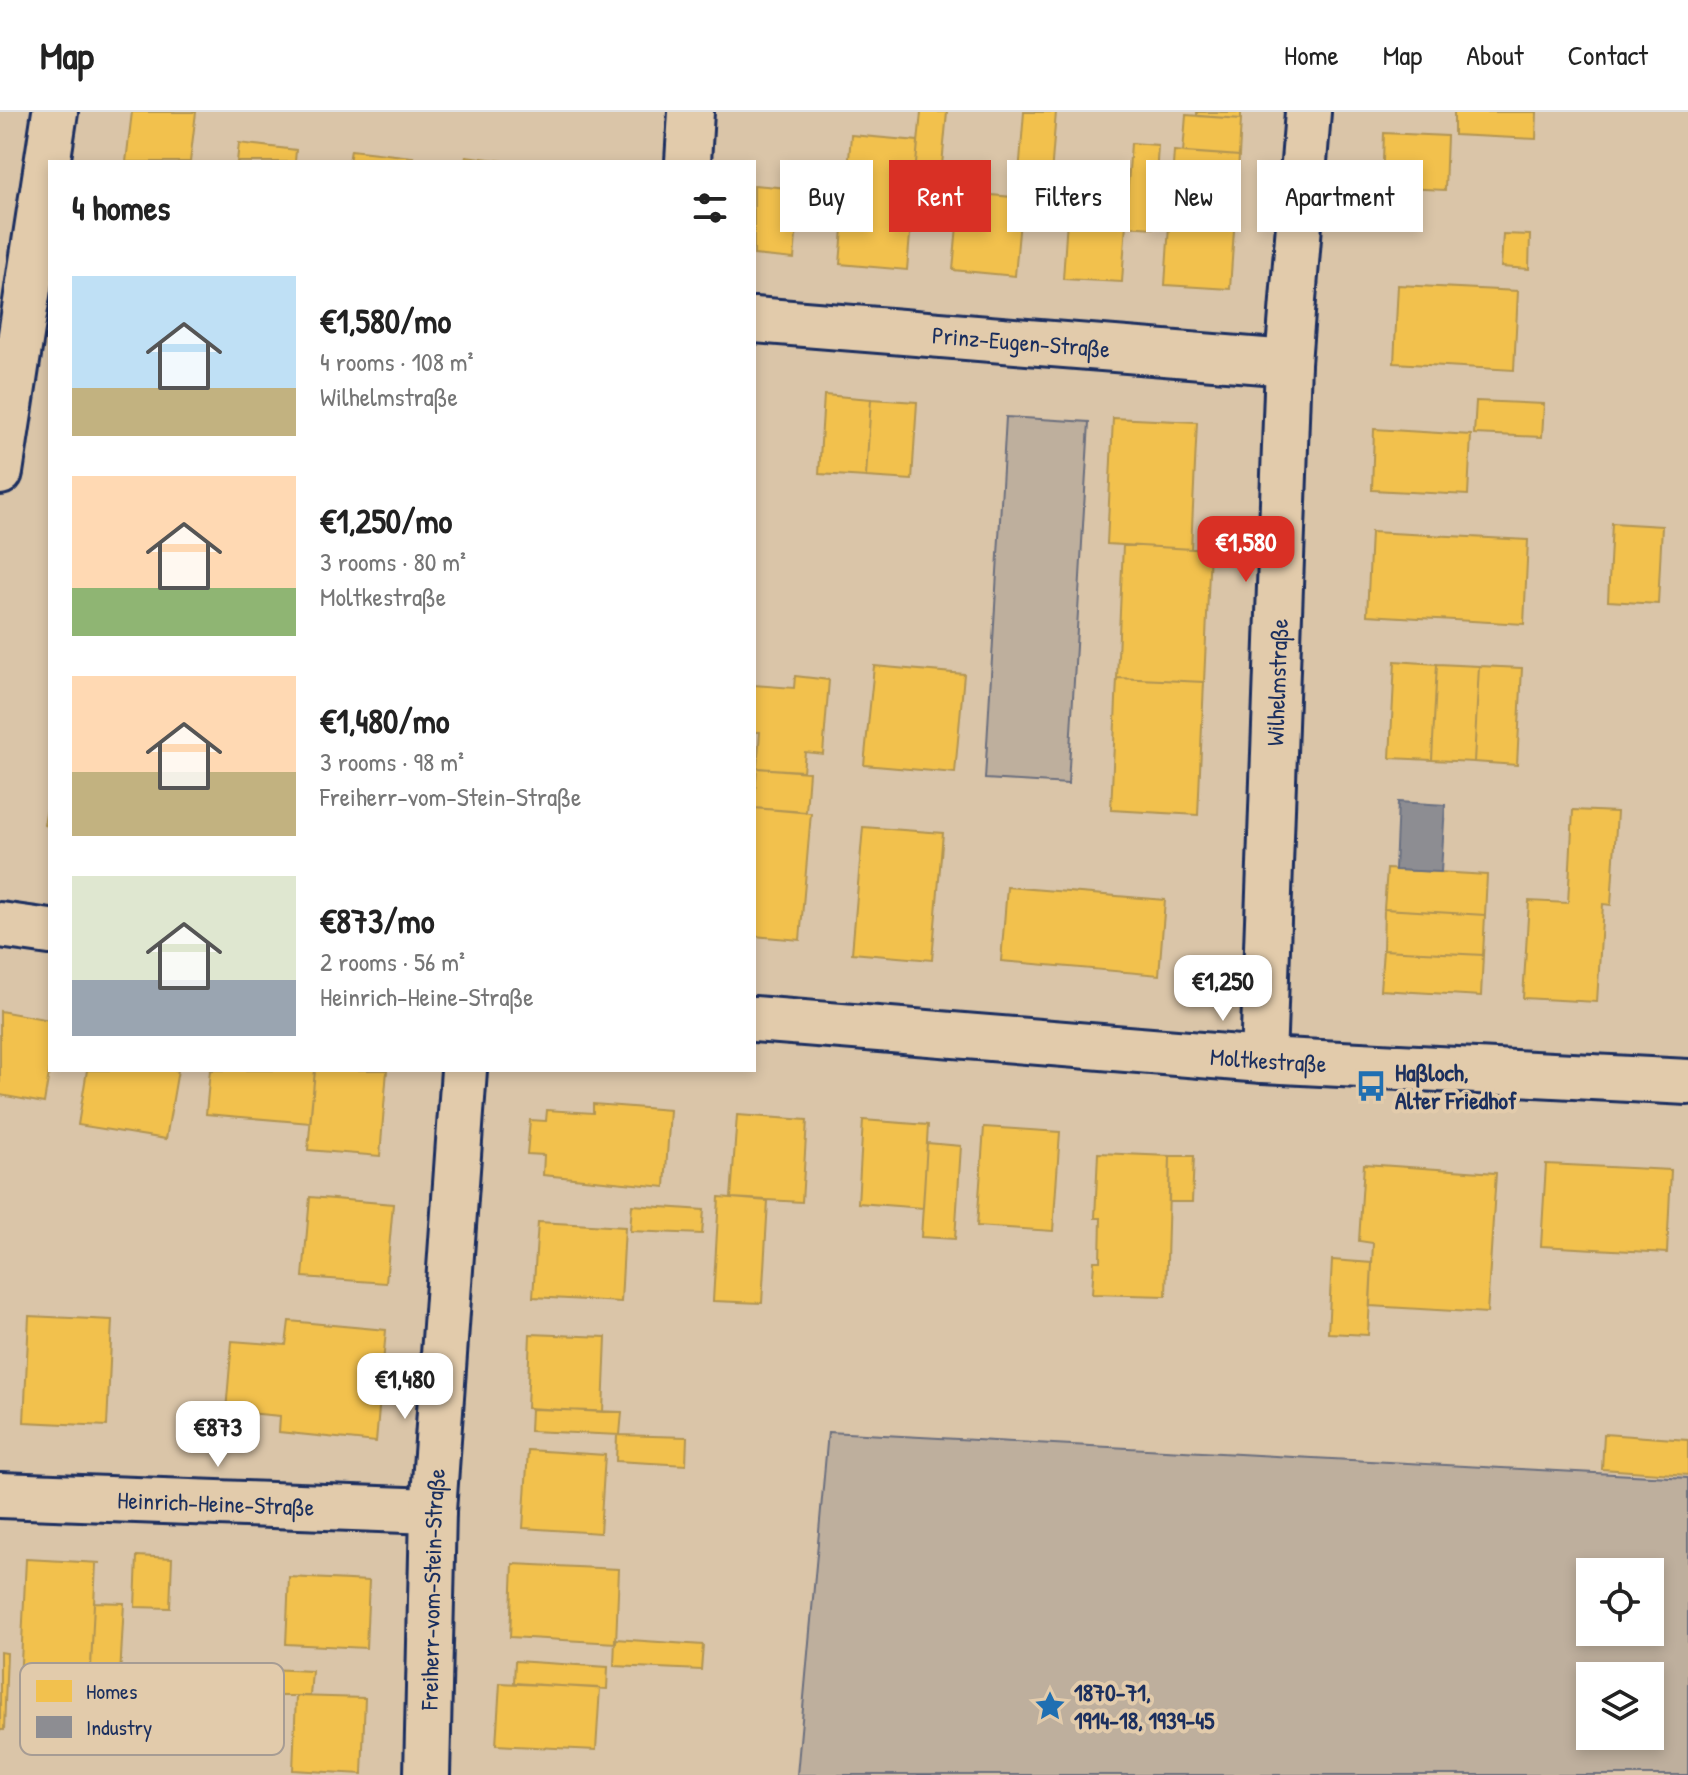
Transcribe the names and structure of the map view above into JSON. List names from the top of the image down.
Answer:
{
  "streets": {
    "street": [
      "Prinz-Eugen-Straße",
      "Wilhelmstraße",
      "Moltkestraße",
      "Heinrich-Heine-Straße",
      "Freiherr-vom-Stein-Straße"
    ]
  },
  "crossings": [
    ["Prinz-Eugen-Straße", "Wilhelmstraße"],
    ["Wilhelmstraße", "Moltkestraße"],
    ["Heinrich-Heine-Straße", "Freiherr-vom-Stein-Straße"]
  ],
  "places": {
    "bus stop": ["Haßloch, Alter Friedhof"],
    "place": ["1870-71, 1914-18, 1939-45"]
  },
  "legend": ["Homes", "Industry"],
  "page": {
    "header": "Map",
    "nav": [
      "Home",
      "Map",
      "About",
      "Contact"
    ],
    "chip": [
      "Buy",
      "Rent",
      "Filters",
      "New",
      "Apartment"
    ],
    "heading": "4 homes",
    "list": [
      {
        "name": "€1,580/mo",
        "note": "4 rooms · 108 m² · Wilhelmstraße"
      },
      {
        "name": "€1,250/mo",
        "note": "3 rooms · 80 m² · Moltkestraße"
      },
      {
        "name": "€1,480/mo",
        "note": "3 rooms · 98 m² · Freiherr-vom-Stein-Straße"
      },
      {
        "name": "€873/mo",
        "note": "2 rooms · 56 m² · Heinrich-Heine-Straße"
      }
    ],
    "price": [
      "€1,580",
      "€1,250",
      "€1,480",
      "€873"
    ]
  }
}
